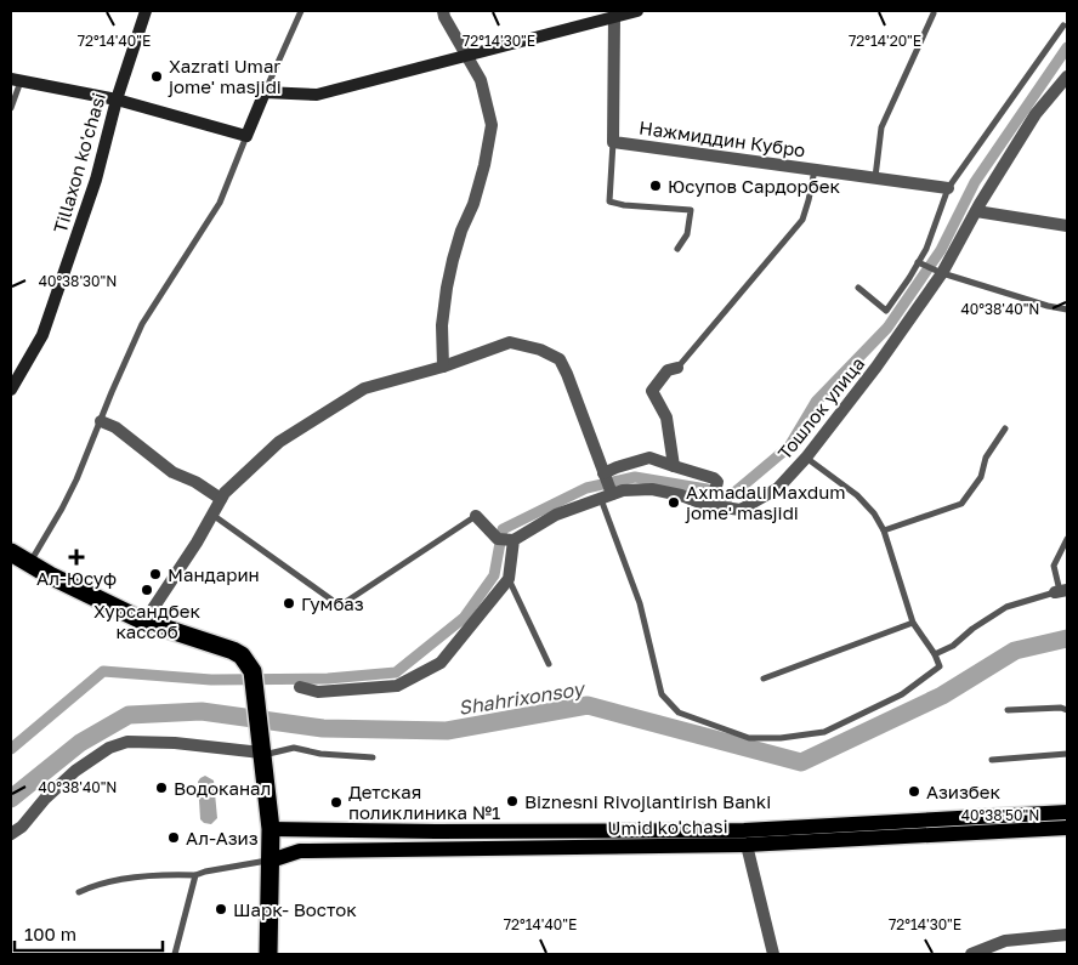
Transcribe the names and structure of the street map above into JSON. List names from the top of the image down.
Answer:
{
  "streets": {
    "main road": ["Umid ko'chasi"],
    "street": ["Нажмиддин Кубро", "Tillaxon ko'chasi", "Тошлок улица"]
  },
  "water": ["Shahrixonsoy"],
  "places": {
    "other": [
      "Xazrati Umar jome' masjidi",
      "Юсупов Сардорбек",
      "Axmadali Maxdum jome' masjidi",
      "Мандарин",
      "Хурсандбек кассоб",
      "Гумбаз",
      "Водоканал",
      "Азизбек",
      "Biznesni Rivojlantirish Banki",
      "Детская поликлиника №1",
      "Ал-Азиз",
      "Шарк- Восток"
    ],
    "health": ["Ал-Юсуф"]
  },
  "scale_bar": "100 m",
  "coordinates": [
    "72°14'40\"E",
    "72°14'30\"E",
    "72°14'20\"E",
    "40°38'30\"N",
    "40°38'40\"N",
    "40°38'50\"N"
  ]
}
